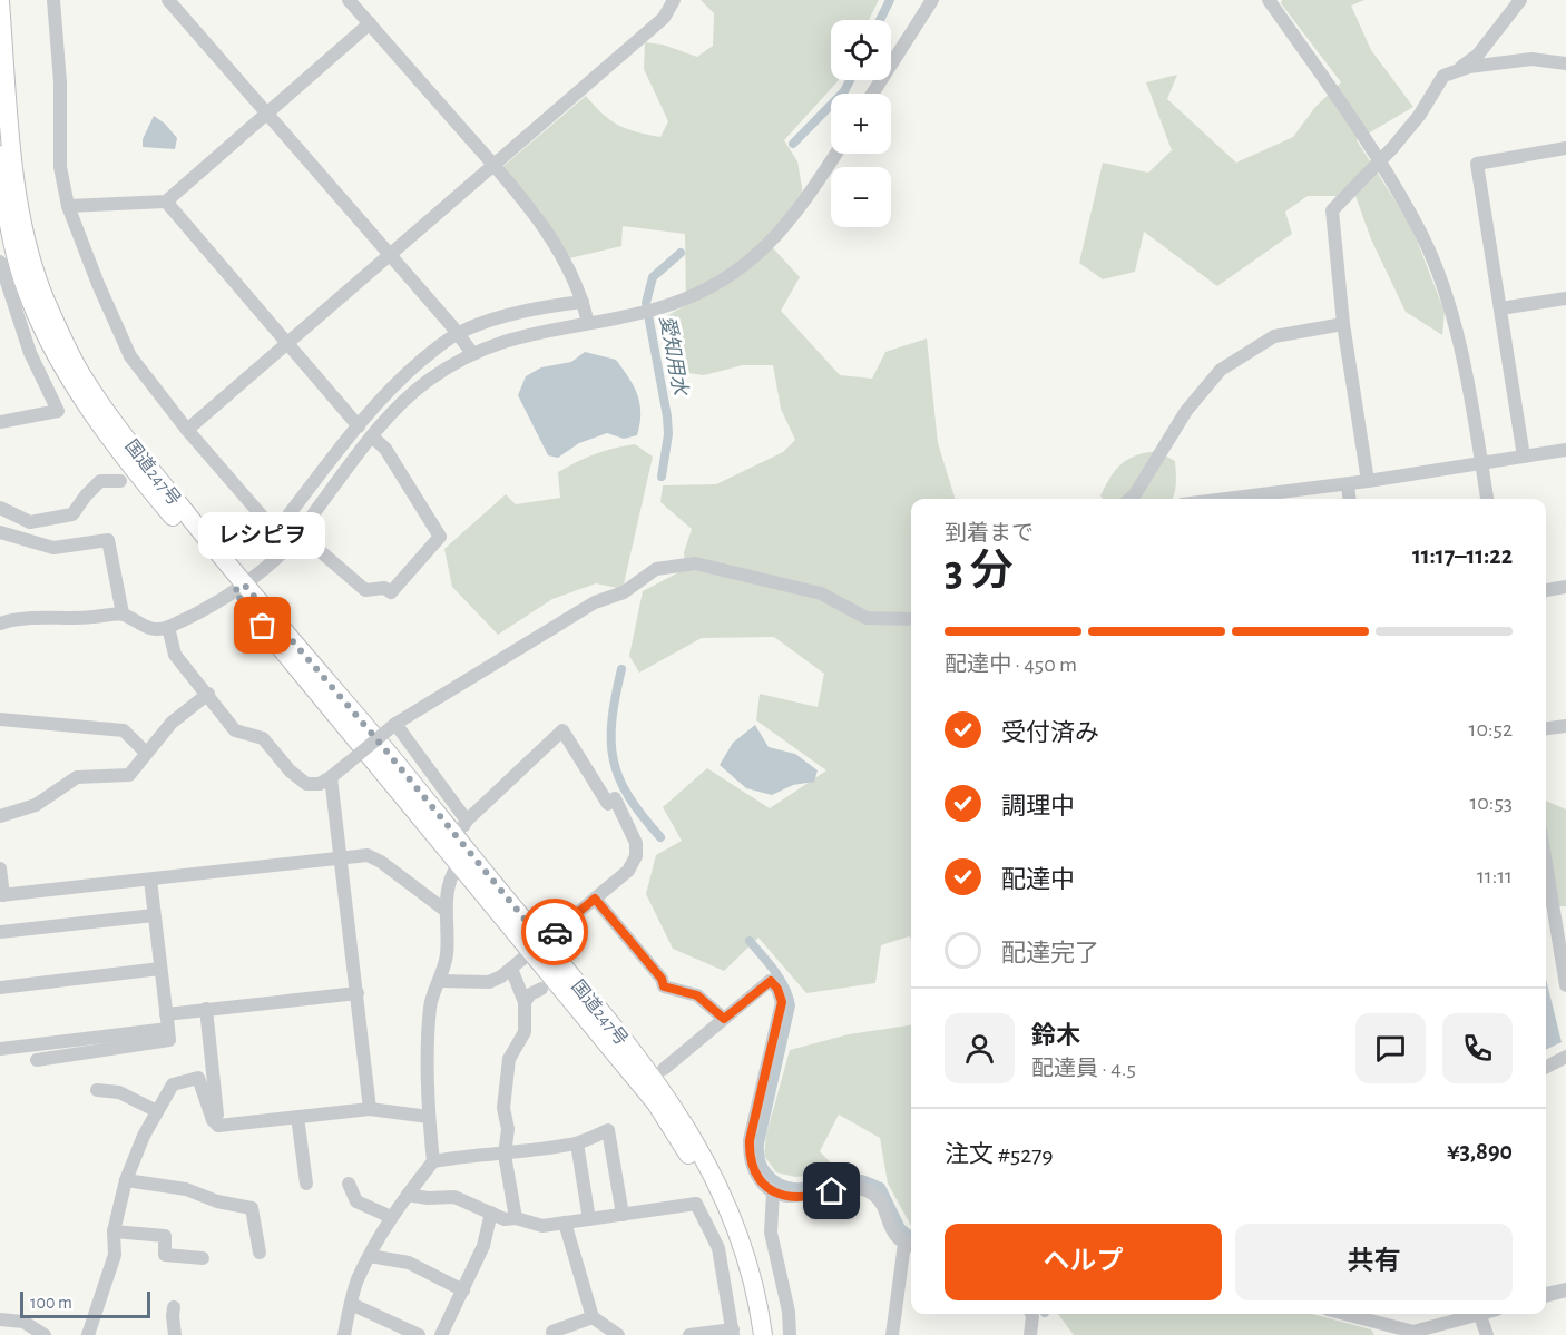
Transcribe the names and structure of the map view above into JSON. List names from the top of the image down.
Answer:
{
  "streets": {
    "highway": ["国道247号"]
  },
  "water": ["愛知用水"],
  "places": ["レシピヲ"],
  "scale_bar": "100 m",
  "page": {
    "map_buttons": ["+", "−"],
    "heading": ["3 分", "到着まで", "11:17–11:22"],
    "panel": [
      "鈴木",
      "配達員 · 4.5",
      "注文 #5279",
      "¥3,890"
    ],
    "bubble": "レシピヲ",
    "bar": "配達中 · 450 m",
    "list": [
      ["受付済み", "10:52"],
      ["調理中", "10:53"],
      ["配達中", "11:11"],
      "配達完了"
    ],
    "buttons": ["ヘルプ", "共有"],
    "scale": "100 m"
  }
}
